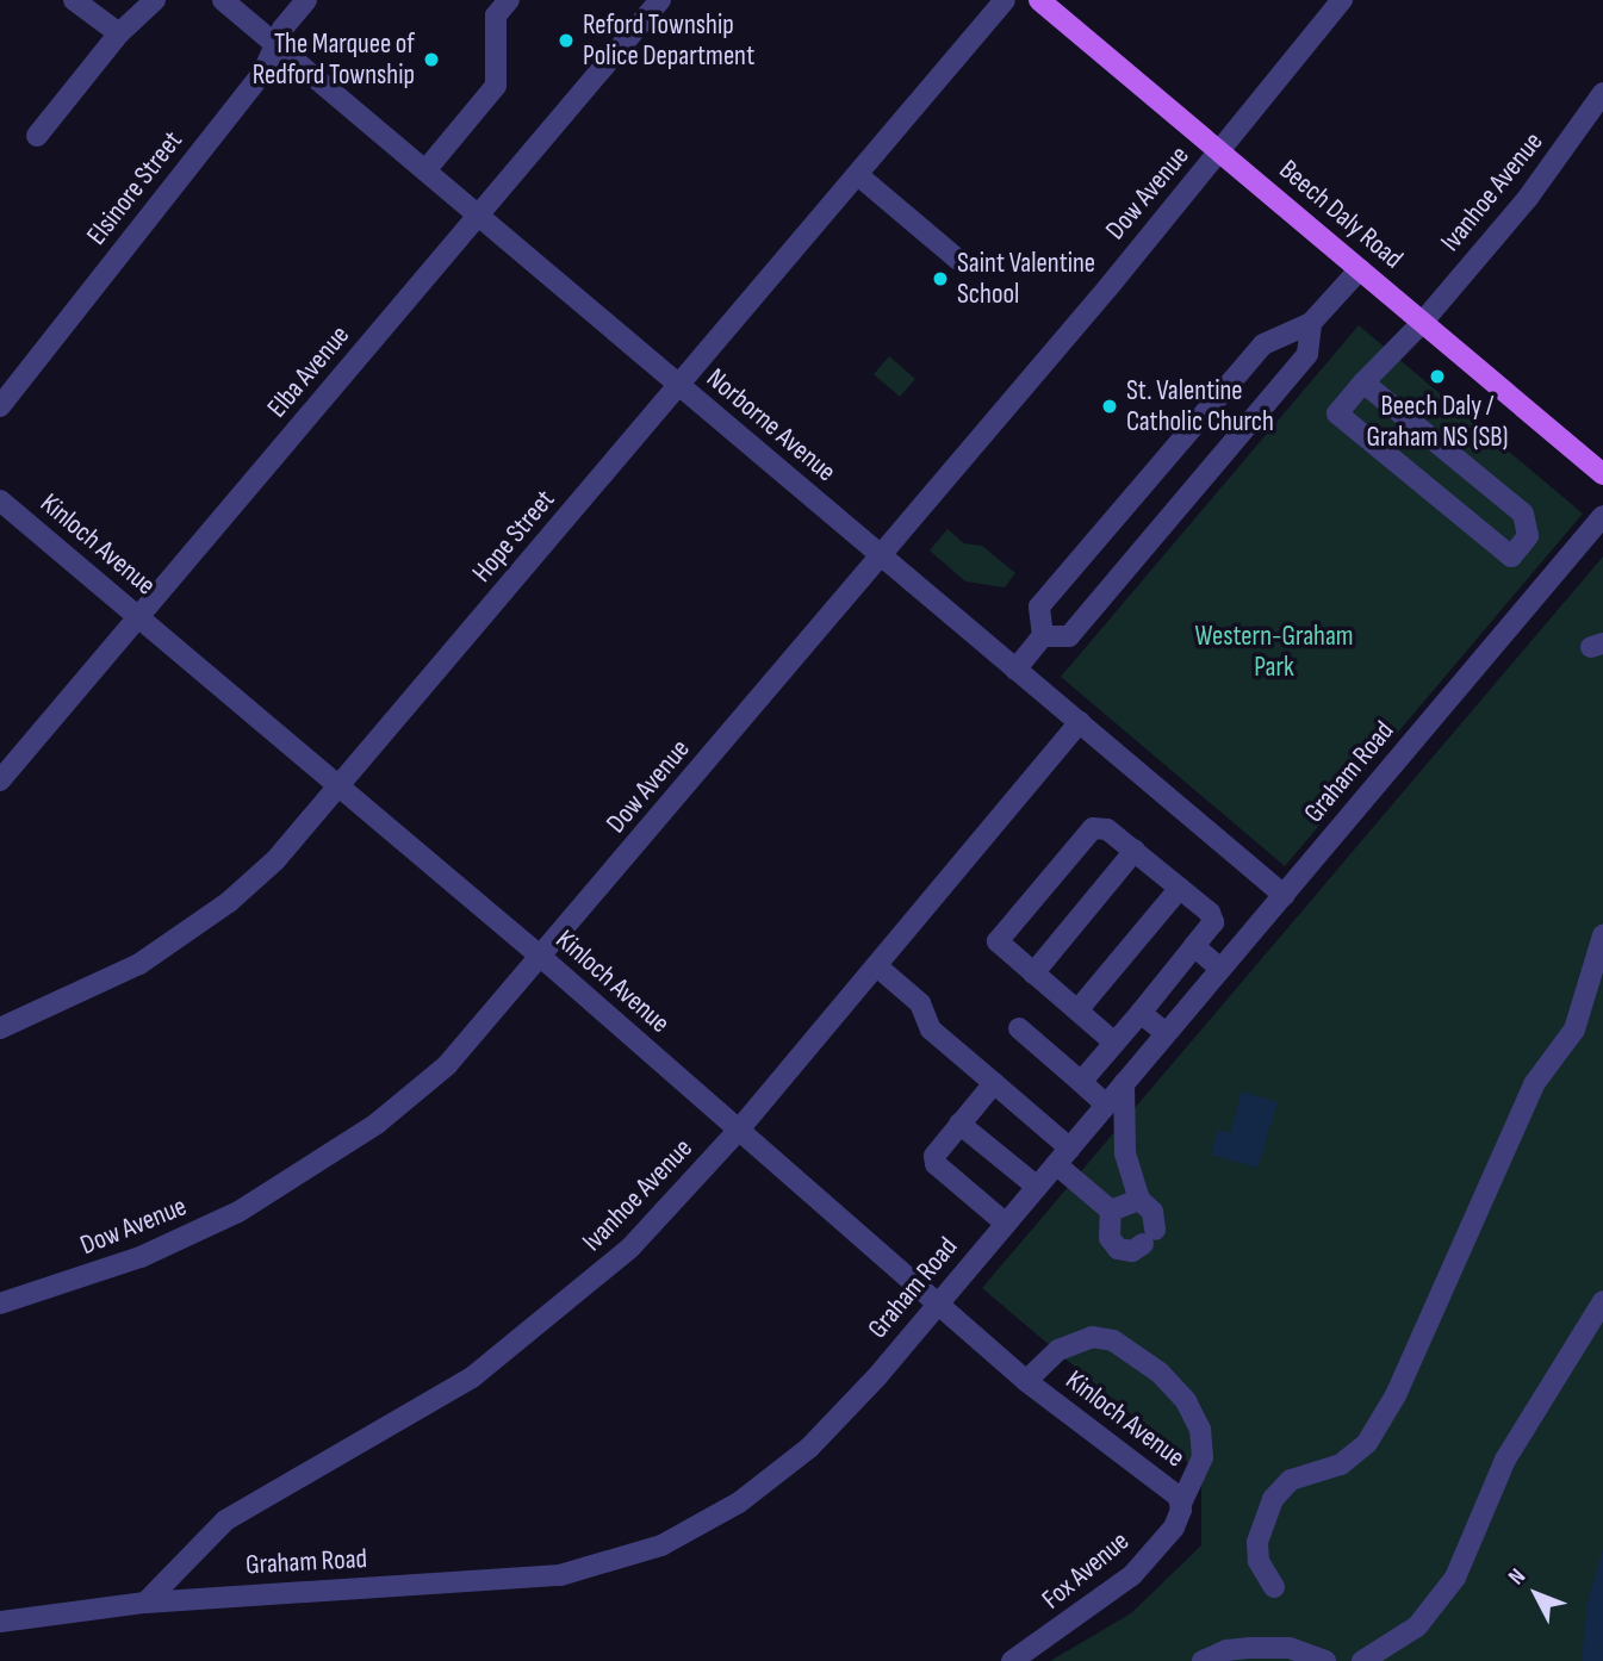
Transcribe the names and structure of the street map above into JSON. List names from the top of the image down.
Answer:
{
  "streets": {
    "main road": ["Beech Daly Road"],
    "street": [
      "Elsinore Street",
      "Ivanhoe Avenue",
      "Dow Avenue",
      "Elba Avenue",
      "Norborne Avenue",
      "Hope Street",
      "Kinloch Avenue",
      "Graham Road",
      "Fox Avenue"
    ]
  },
  "crossings": [
    ["Elsinore Street", "Norborne Avenue"],
    ["Ivanhoe Avenue", "Beech Daly Road"],
    ["Ivanhoe Avenue", "Norborne Avenue"],
    ["Ivanhoe Avenue", "Kinloch Avenue"],
    ["Ivanhoe Avenue", "Graham Road"],
    ["Dow Avenue", "Beech Daly Road"],
    ["Dow Avenue", "Norborne Avenue"],
    ["Dow Avenue", "Kinloch Avenue"],
    ["Elba Avenue", "Norborne Avenue"],
    ["Elba Avenue", "Kinloch Avenue"],
    ["Norborne Avenue", "Hope Street"],
    ["Norborne Avenue", "Graham Road"],
    ["Hope Street", "Kinloch Avenue"],
    ["Kinloch Avenue", "Graham Road"],
    ["Kinloch Avenue", "Fox Avenue"]
  ],
  "parks": ["Western-Graham Park"],
  "places": [
    "Reford Township Police Department",
    "The Marquee of Redford Township",
    "Saint Valentine School",
    "Beech Daly / Graham NS (SB)",
    "St. Valentine Catholic Church"
  ],
  "north": "top left"
}
